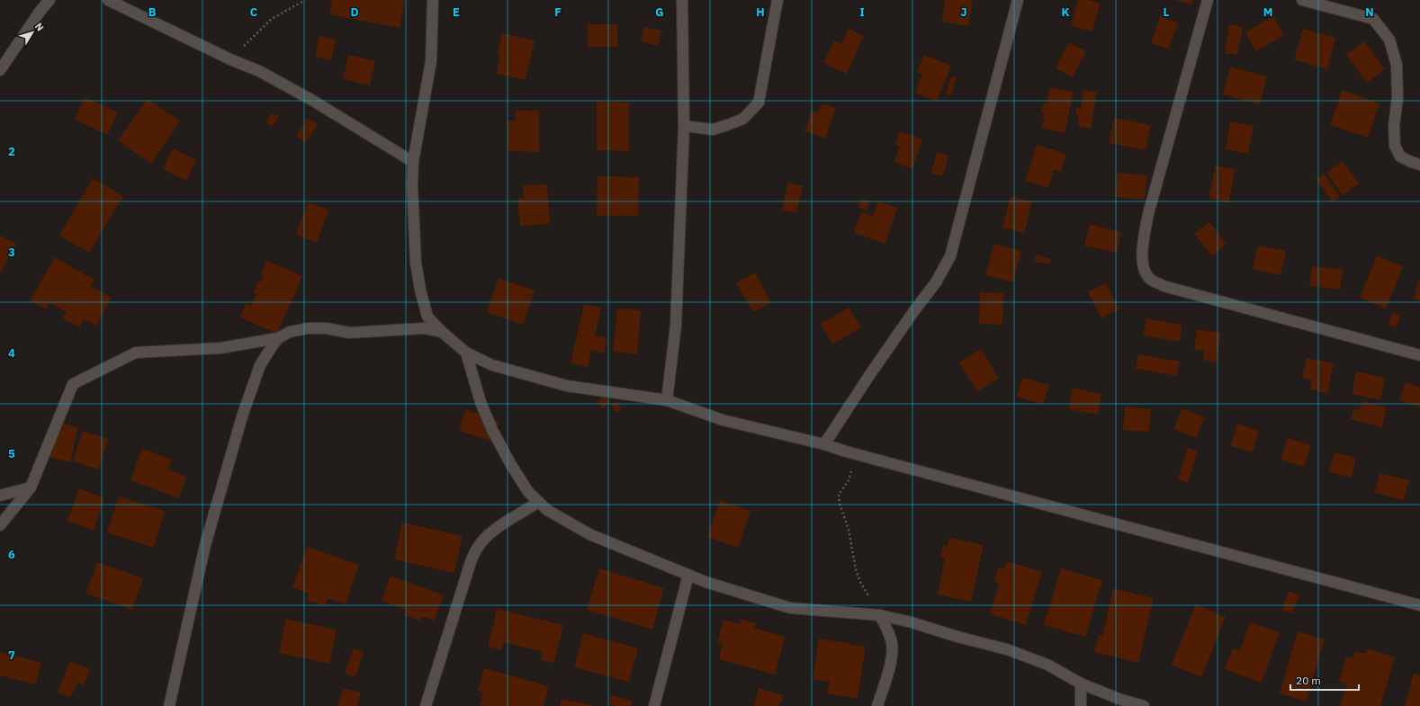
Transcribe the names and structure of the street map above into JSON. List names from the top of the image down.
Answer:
{
  "scale_bar": "20 m",
  "north": "top right",
  "grid": {
    "columns": [
      "B",
      "C",
      "D",
      "E",
      "F",
      "G",
      "H",
      "I",
      "J",
      "K",
      "L",
      "M",
      "N"
    ],
    "rows": [
      "2",
      "3",
      "4",
      "5",
      "6",
      "7"
    ]
  }
}
